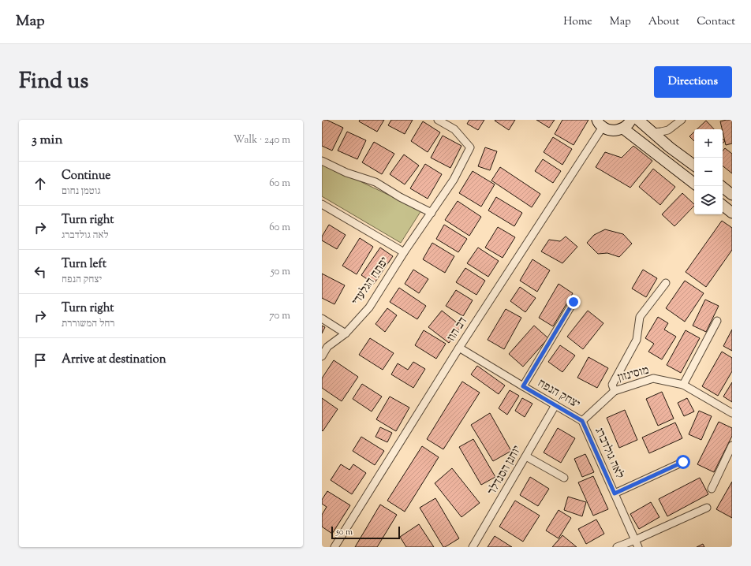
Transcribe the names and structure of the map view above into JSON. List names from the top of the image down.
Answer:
{
  "streets": {
    "street": [
      "יפתח הגלעדי",
      "דב הוז",
      "מוסינזון",
      "יצחק הנפח",
      "לאה גולדברג",
      "יוחנן הסנדלר"
    ]
  },
  "crossings": [
    ["דב הוז", "יצחק הנפח"],
    ["מוסינזון", "יצחק הנפח"],
    ["מוסינזון", "לאה גולדברג"],
    ["יצחק הנפח", "לאה גולדברג"],
    ["יצחק הנפח", "יוחנן הסנדלר"]
  ],
  "scale_bar": "50 m",
  "page": {
    "header": "Map",
    "nav": [
      "Home",
      "Map",
      "About",
      "Contact"
    ],
    "title": "Find us",
    "buttons": "Directions",
    "heading": ["3 min", "Walk · 240 m"],
    "map_buttons": ["+", "−"],
    "list": [
      ["Continue", "גוטמן נחום", "60 m"],
      ["Turn right", "לאה גולדברג", "60 m"],
      ["Turn left", "יצחק הנפח", "50 m"],
      ["Turn right", "רחל המשוררת", "70 m"],
      "Arrive at destination"
    ],
    "scale": "50 m"
  }
}
